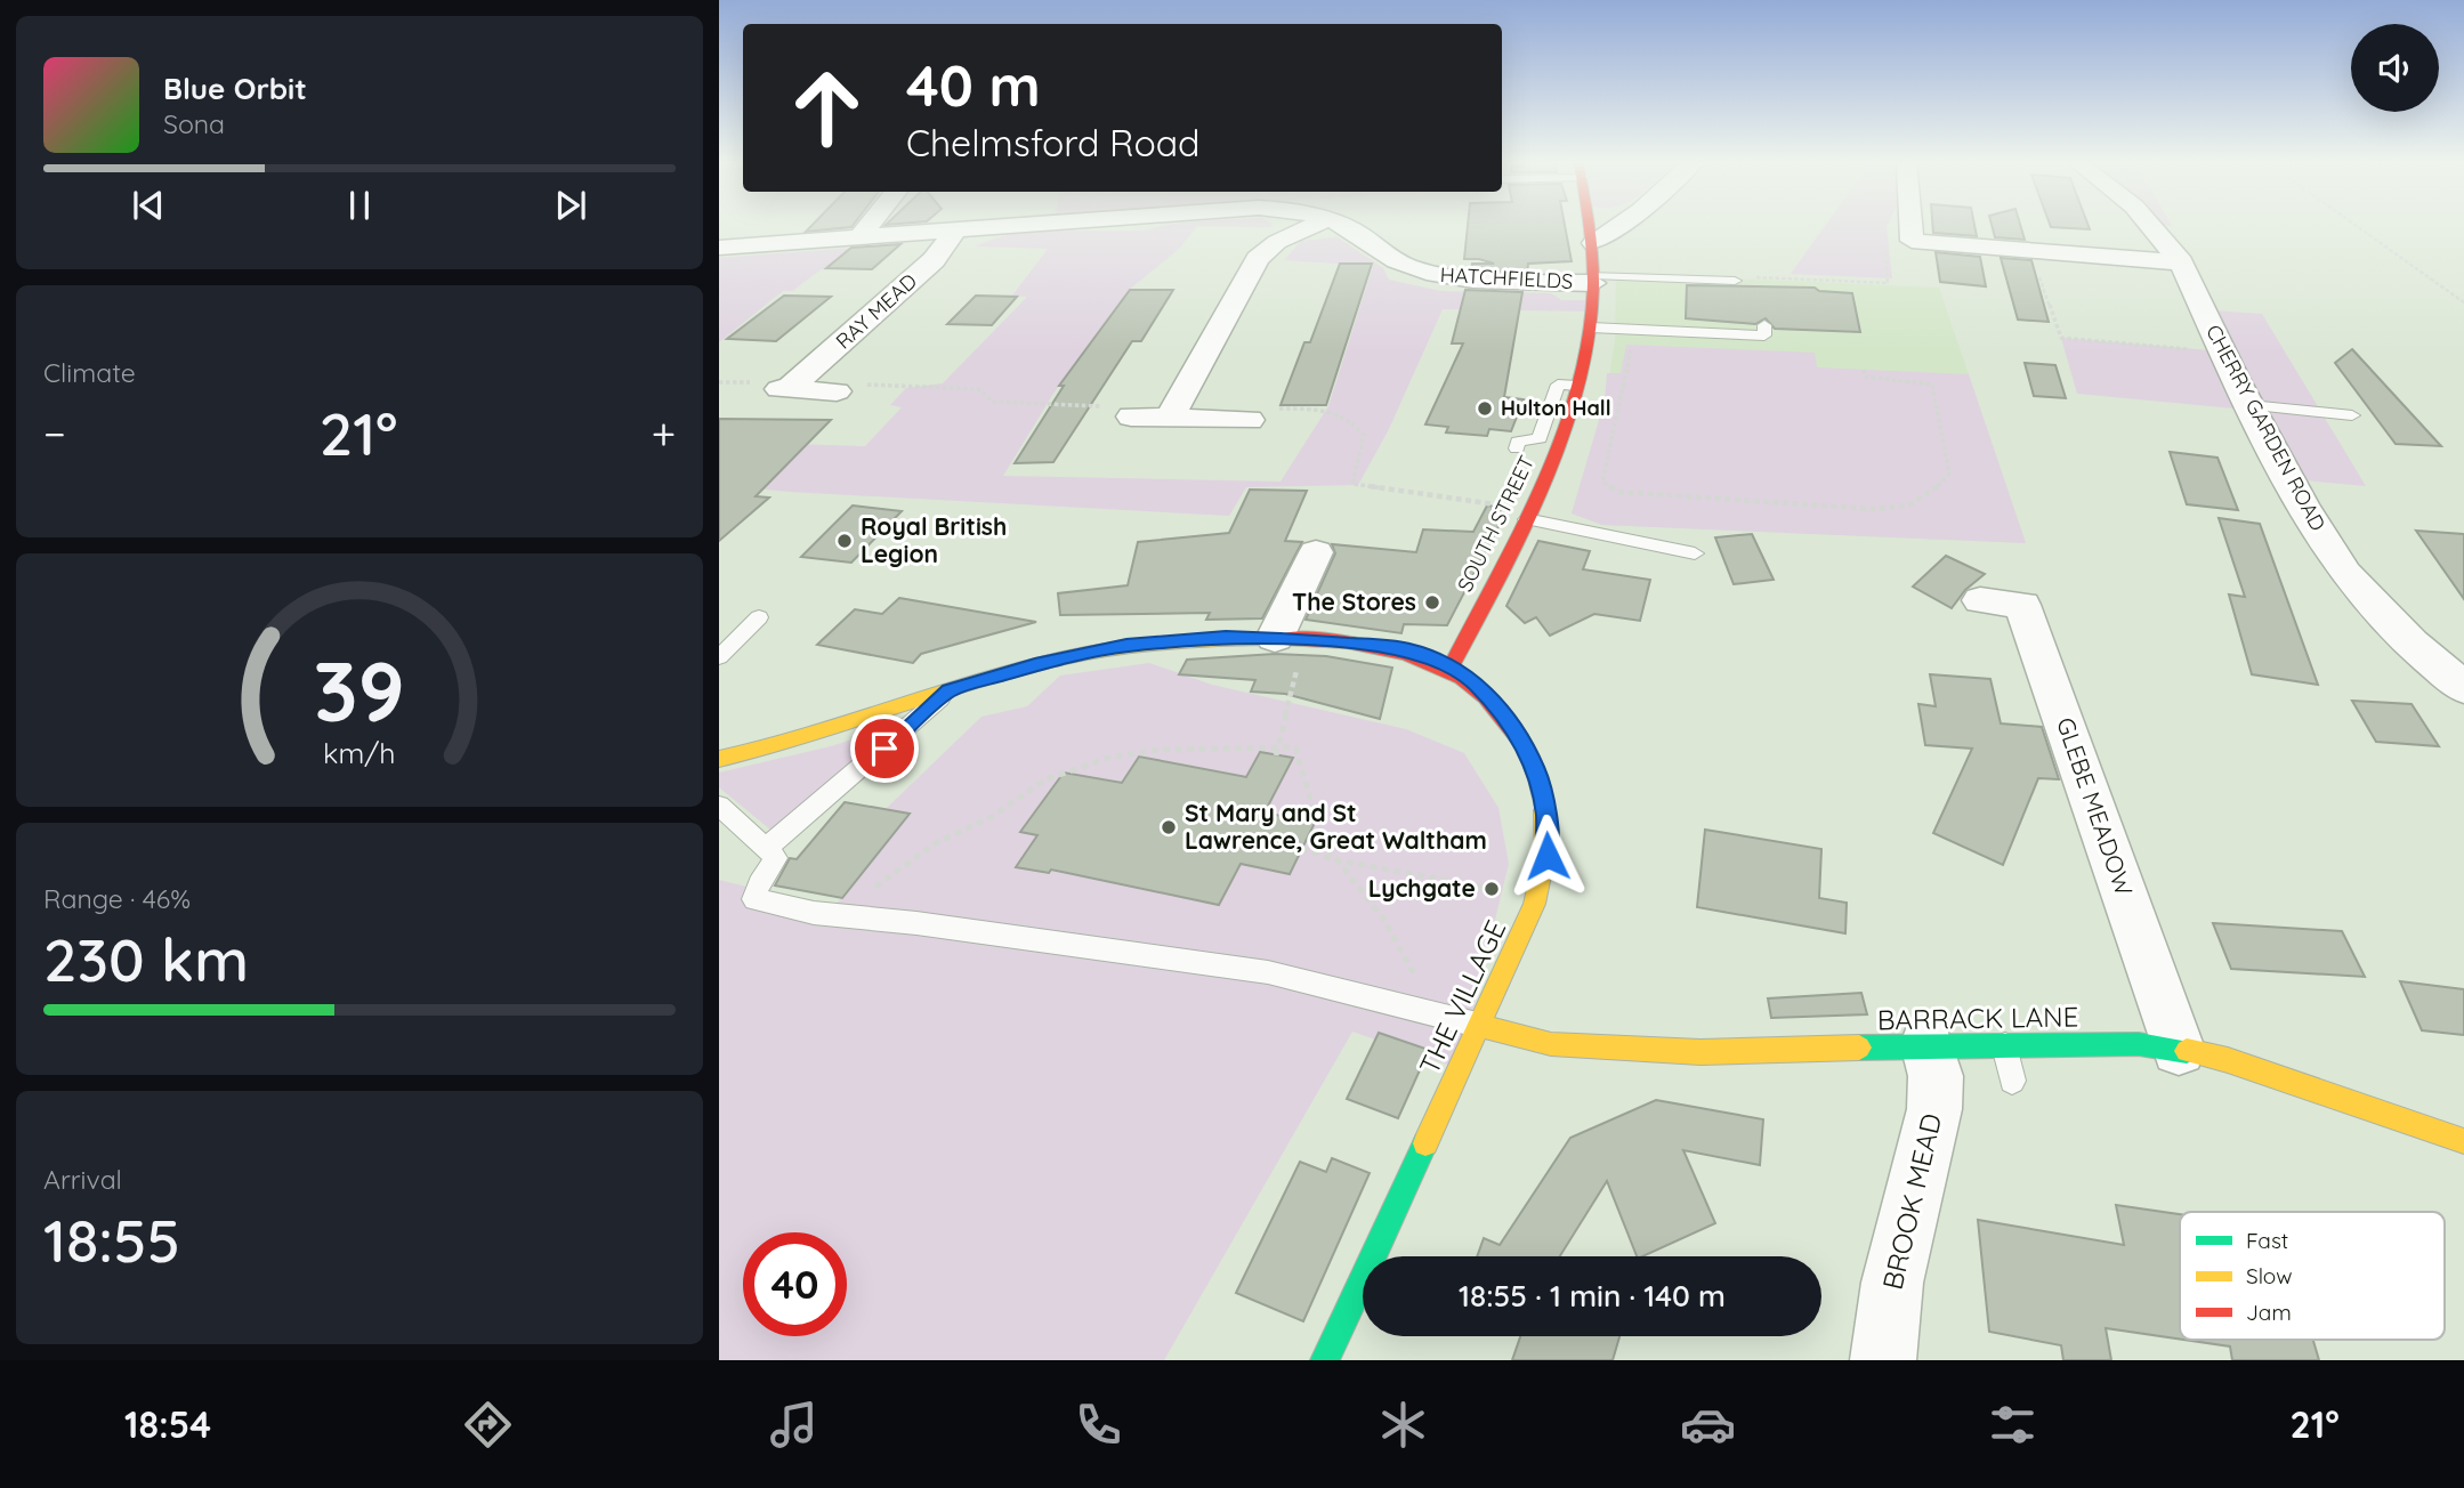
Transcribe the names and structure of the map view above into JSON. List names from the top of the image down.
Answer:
{
  "streets": {
    "street": [
      "HATCHFIELDS",
      "RAY MEAD",
      "CHERRY GARDEN ROAD",
      "SOUTH STREET",
      "GLEBE MEADOW",
      "THE VILLAGE",
      "BARRACK LANE",
      "BROOK MEAD"
    ]
  },
  "crossings": [
    ["HATCHFIELDS", "RAY MEAD"],
    ["HATCHFIELDS", "SOUTH STREET"],
    ["SOUTH STREET", "THE VILLAGE"],
    ["GLEBE MEADOW", "BARRACK LANE"],
    ["THE VILLAGE", "BARRACK LANE"],
    ["BARRACK LANE", "BROOK MEAD"]
  ],
  "places": [
    "Hulton Hall",
    "Royal British Legion",
    "The Stores",
    "St Mary and St Lawrence, Great Waltham",
    "Lychgate"
  ],
  "legend": ["Fast", "Slow", "Jam"],
  "page": {
    "turn": ["40 m", "Chelmsford Road"],
    "song": ["Blue Orbit", "Sona"],
    "tile": [
      "Climate",
      ["Range · 46%", "230 km"],
      ["Arrival", "18:55"]
    ],
    "heat": ["−", "21°", "+"],
    "limit": "40",
    "trip": "18:55 · 1 min · 140 m",
    "tabs": ["18:54", "21°"],
    "gauge": ["39", "km/h"]
  }
}
